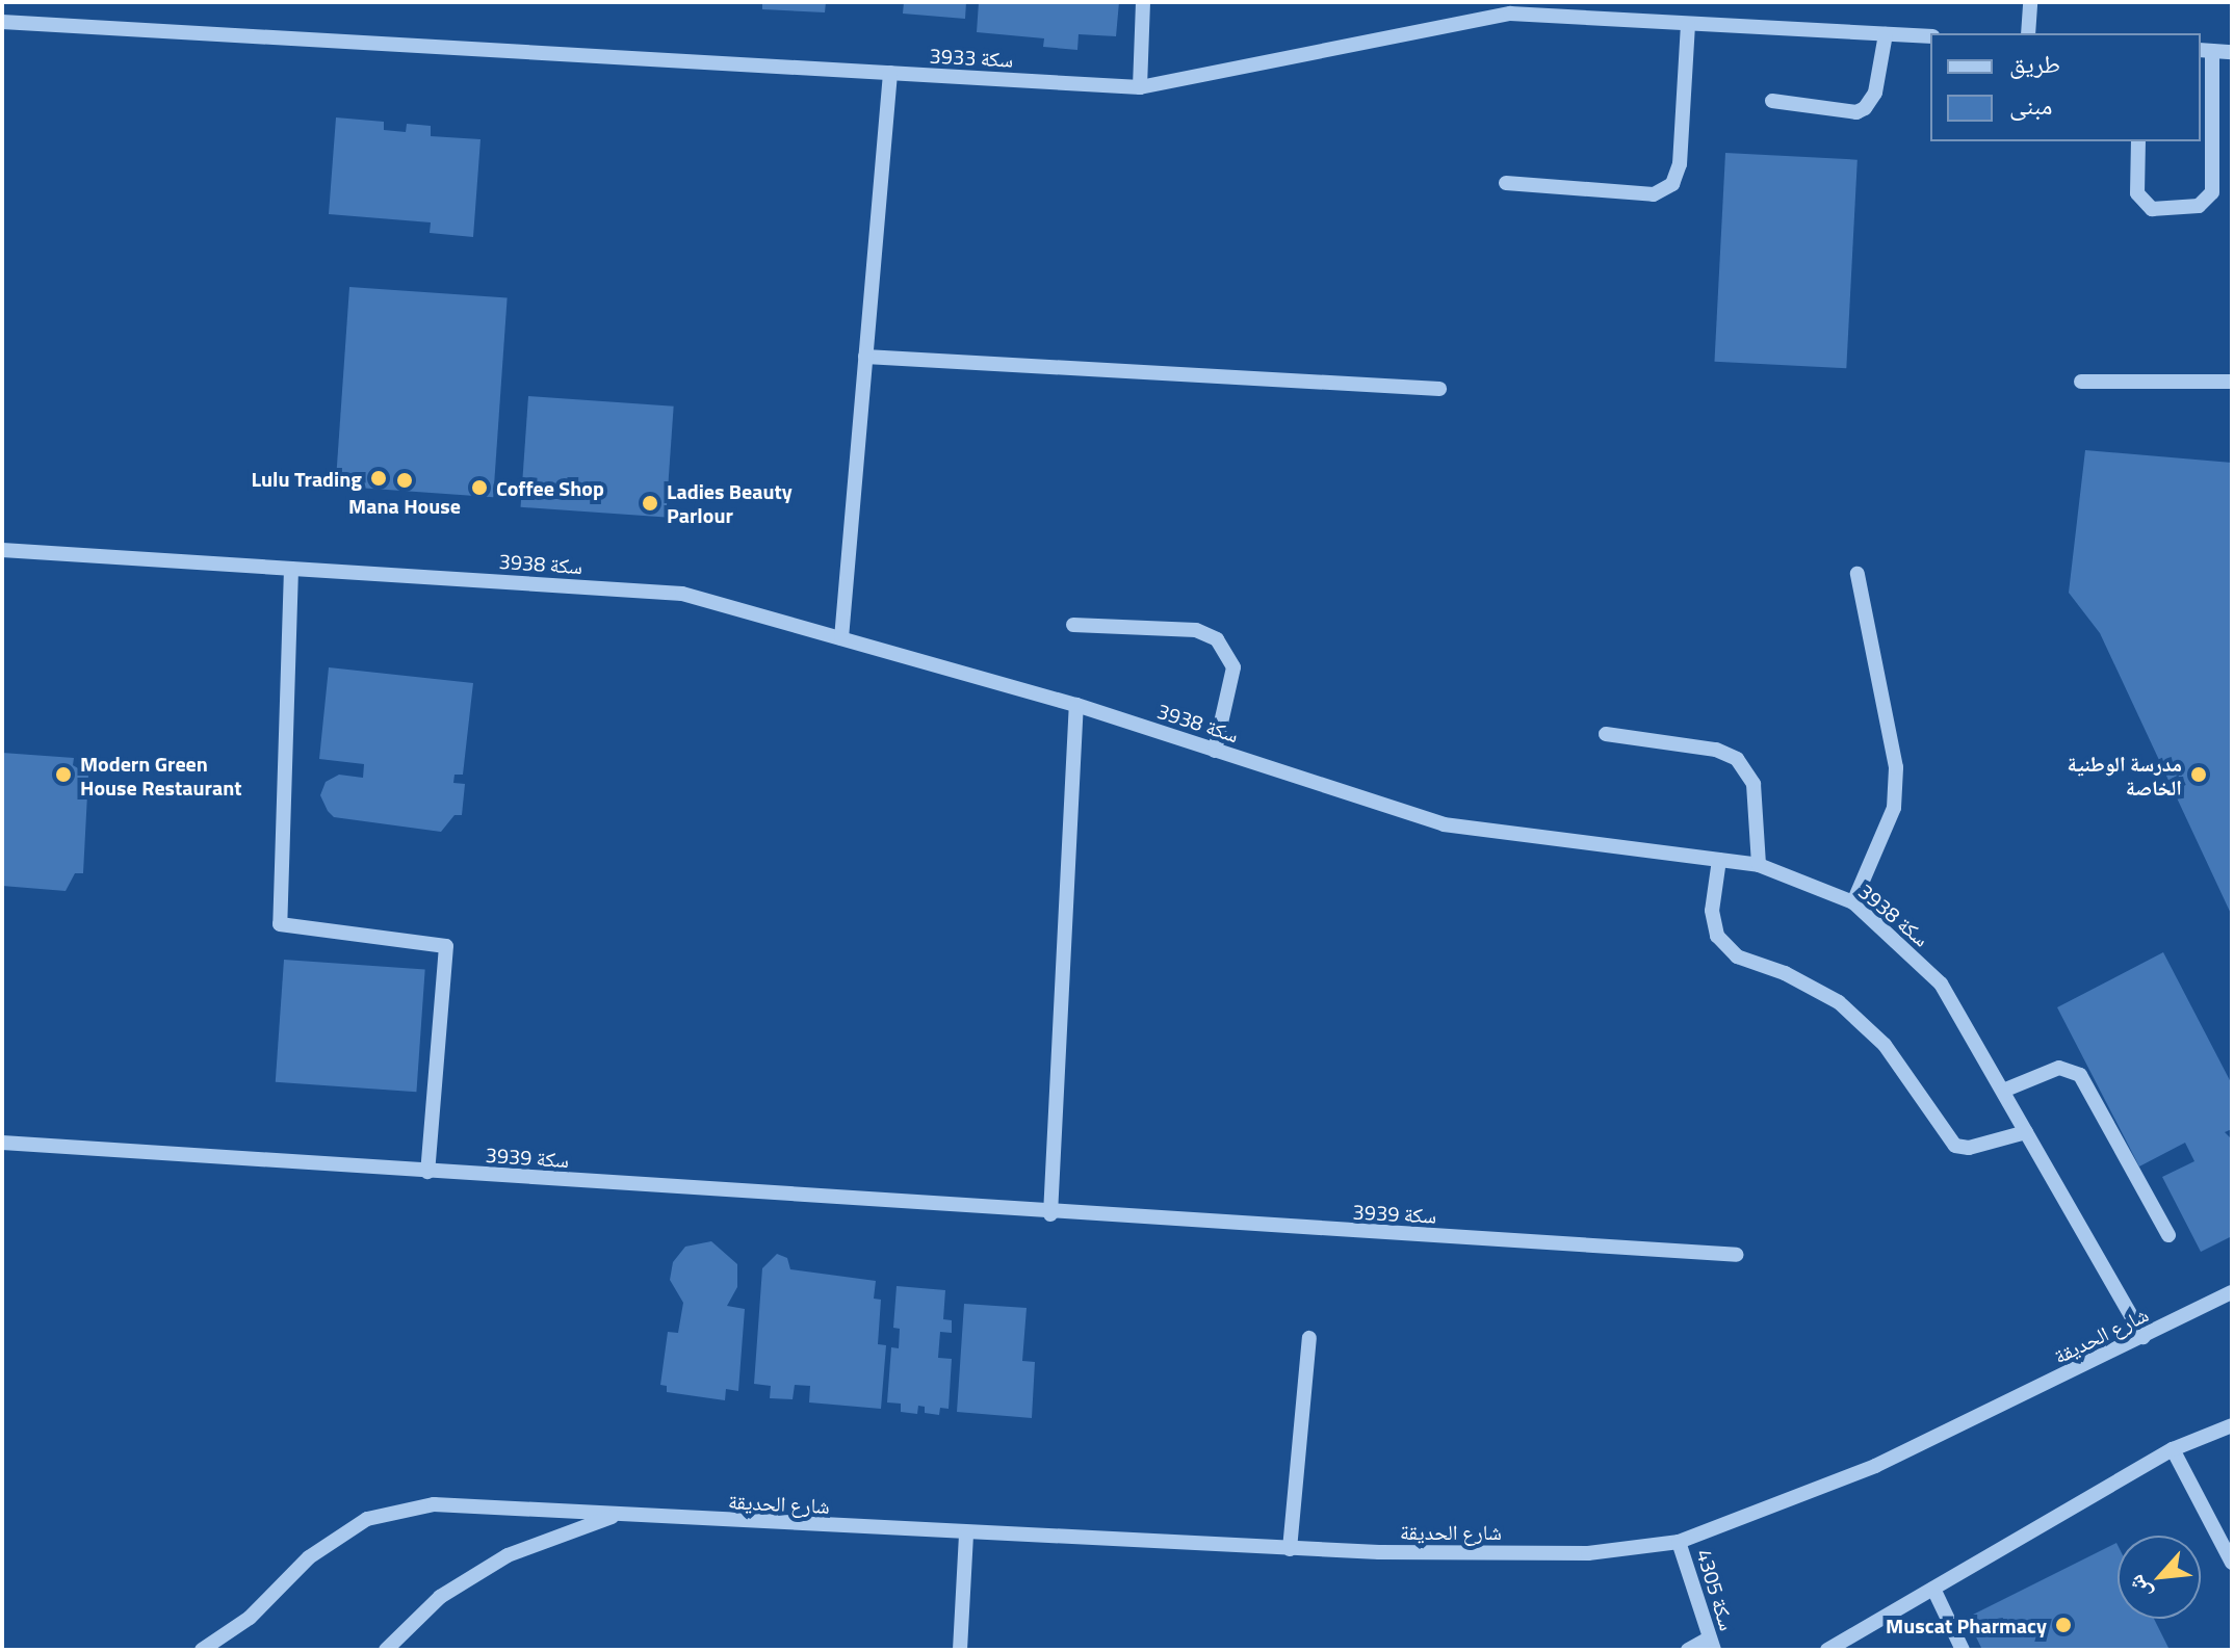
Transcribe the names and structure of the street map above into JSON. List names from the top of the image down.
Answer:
{
  "streets": {
    "street": [
      "سكة 3933",
      "سكة 3938",
      "سكة 3939",
      "شارع الحديقة",
      "سكة 4305"
    ]
  },
  "crossings": [
    ["سكة 3938", "شارع الحديقة"],
    ["شارع الحديقة", "سكة 4305"]
  ],
  "places": [
    "Lulu Trading",
    "Mana House",
    "Coffee Shop",
    "Ladies Beauty Parlour",
    "Modern Green House Restaurant",
    "مدرسة الوطنية الخاصة",
    "Muscat Pharmacy"
  ],
  "legend": ["طريق", "مبنى"],
  "north": "bottom left"
}
